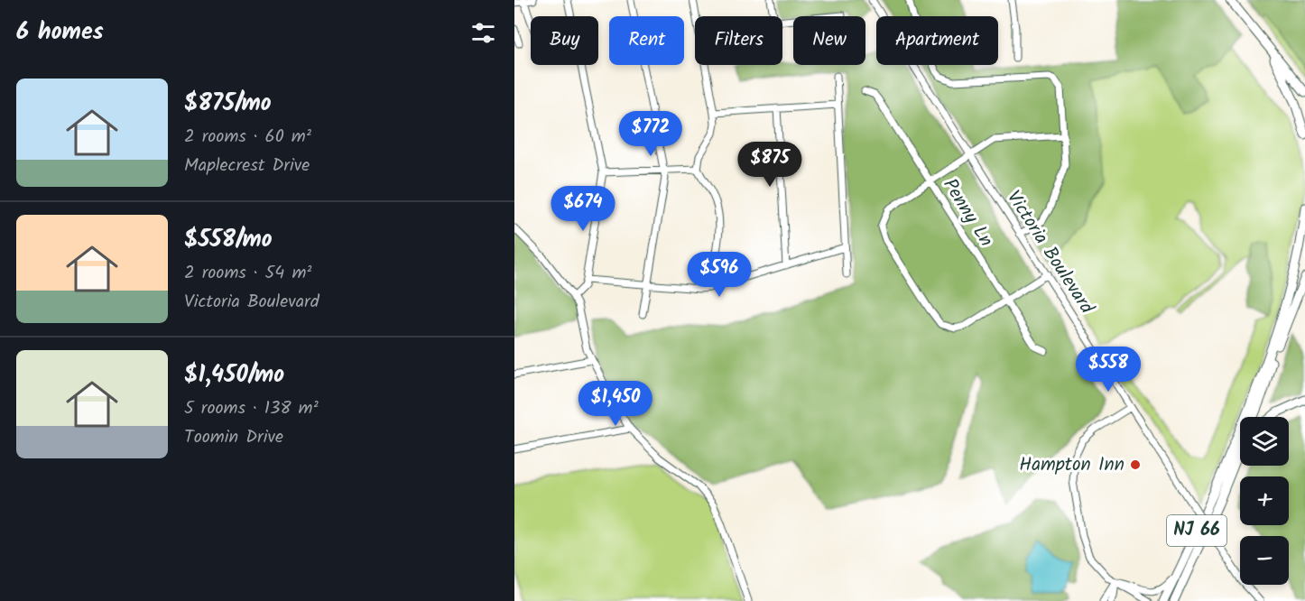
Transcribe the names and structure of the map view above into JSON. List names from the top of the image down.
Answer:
{
  "streets": {
    "highway": ["NJ 66"],
    "street": ["Penny Ln", "Victoria Boulevard"]
  },
  "places": ["Hampton Inn"],
  "page": {
    "heading": "6 homes",
    "chip": [
      "Buy",
      "Rent",
      "Filters",
      "New",
      "Apartment"
    ],
    "list": [
      {
        "name": "$875/mo",
        "note": "2 rooms · 60 m² · Maplecrest Drive"
      },
      {
        "name": "$558/mo",
        "note": "2 rooms · 54 m² · Victoria Boulevard"
      },
      {
        "name": "$1,450/mo",
        "note": "5 rooms · 138 m² · Toomin Drive"
      }
    ],
    "price": [
      "$772",
      "$875",
      "$674",
      "$596",
      "$558",
      "$1,450"
    ],
    "map_buttons": ["+", "−"]
  }
}
